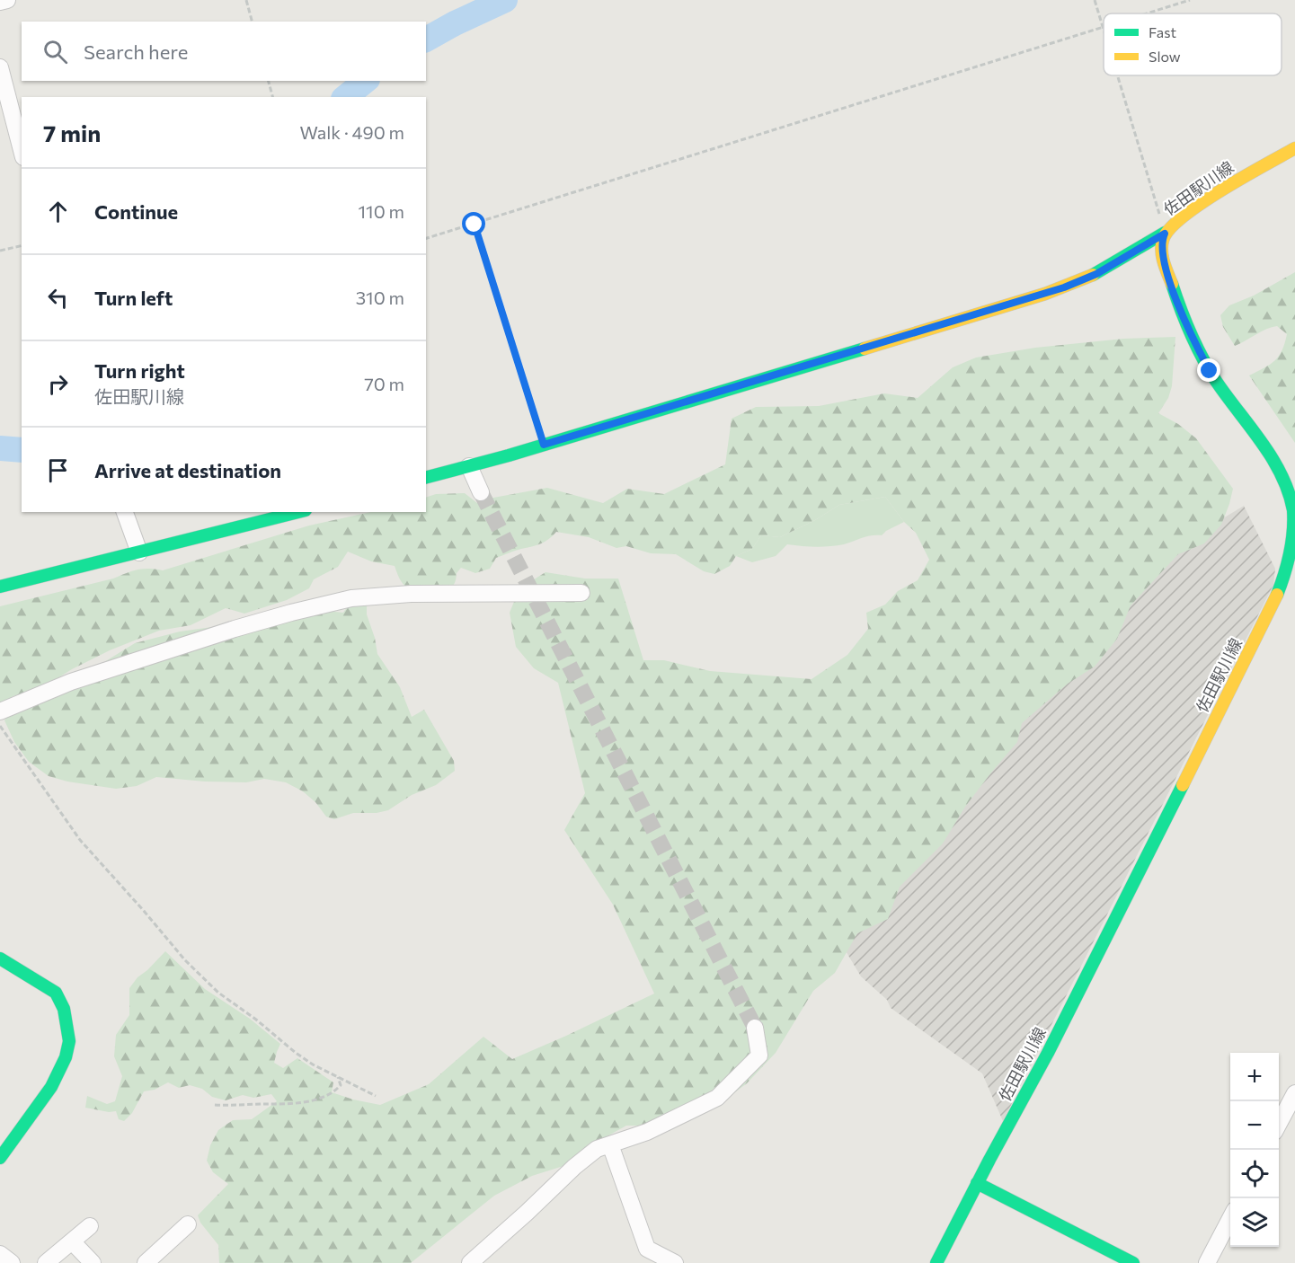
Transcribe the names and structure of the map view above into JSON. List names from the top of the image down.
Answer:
{
  "streets": {
    "street": ["佐田駅川線"]
  },
  "legend": ["Fast", "Slow"],
  "page": {
    "search": "Search here",
    "heading": ["7 min", "Walk · 490 m"],
    "list": [
      ["Continue", "110 m"],
      ["Turn left", "310 m"],
      ["Turn right", "佐田駅川線", "70 m"],
      "Arrive at destination"
    ],
    "map_buttons": ["+", "−"]
  }
}
